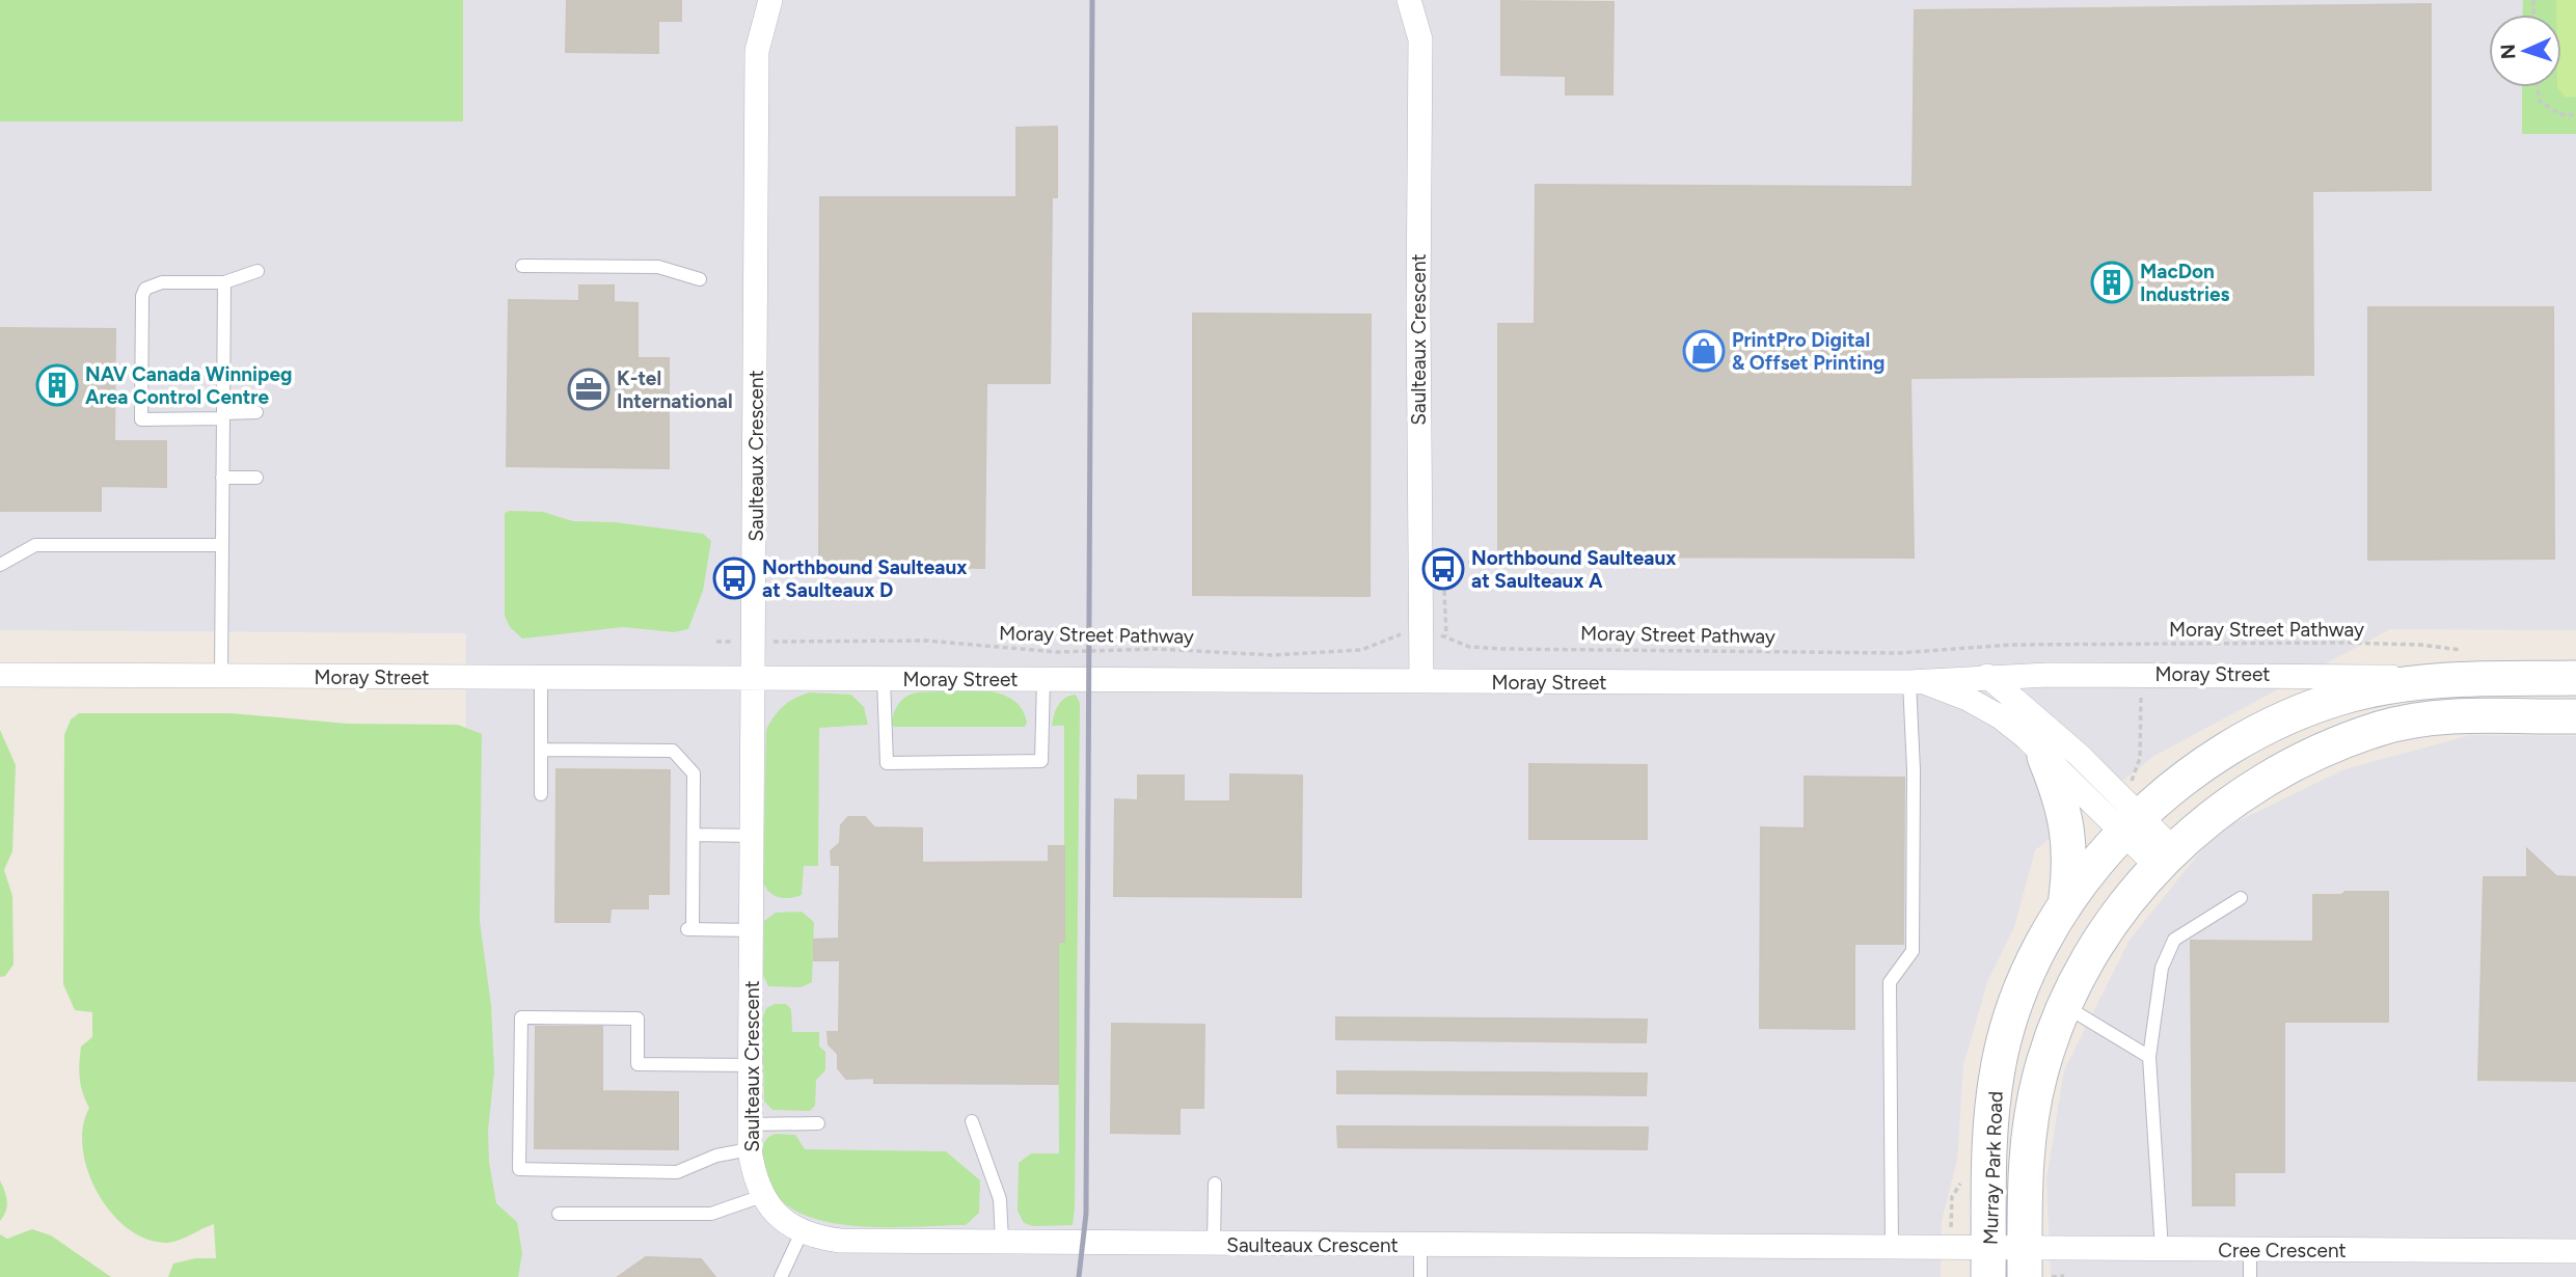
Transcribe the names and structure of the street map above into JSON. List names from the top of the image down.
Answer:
{
  "streets": {
    "street": [
      "Saulteaux Crescent",
      "Moray Street",
      "Murray Park Road",
      "Cree Crescent"
    ],
    "path": ["Moray Street Pathway"]
  },
  "crossings": [
    ["Saulteaux Crescent", "Moray Street Pathway"],
    ["Saulteaux Crescent", "Moray Street"],
    ["Saulteaux Crescent", "Murray Park Road"],
    ["Saulteaux Crescent", "Cree Crescent"],
    ["Moray Street", "Murray Park Road"],
    ["Murray Park Road", "Cree Crescent"]
  ],
  "places": {
    "building": ["MacDon Industries", "NAV Canada Winnipeg Area Control Centre"],
    "shop": ["PrintPro Digital & Offset Printing"],
    "office": ["K-tel International"],
    "bus stop": ["Northbound Saulteaux at Saulteaux A", "Northbound Saulteaux at Saulteaux D"]
  },
  "north": "left"
}
